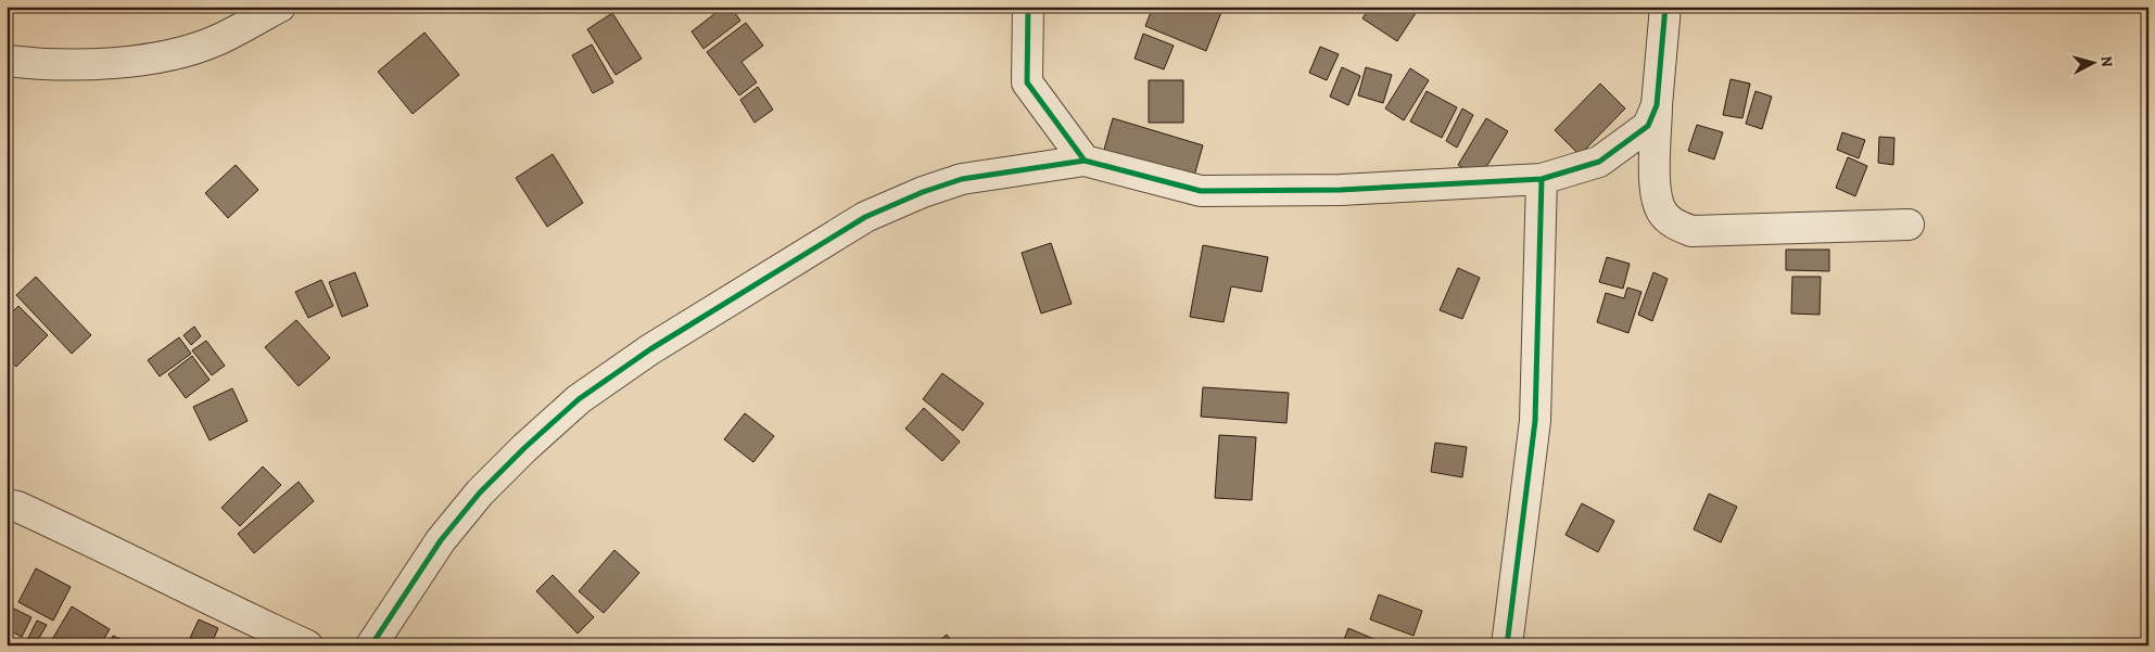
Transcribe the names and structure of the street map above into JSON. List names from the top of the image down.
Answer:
{
  "north": "right"
}
